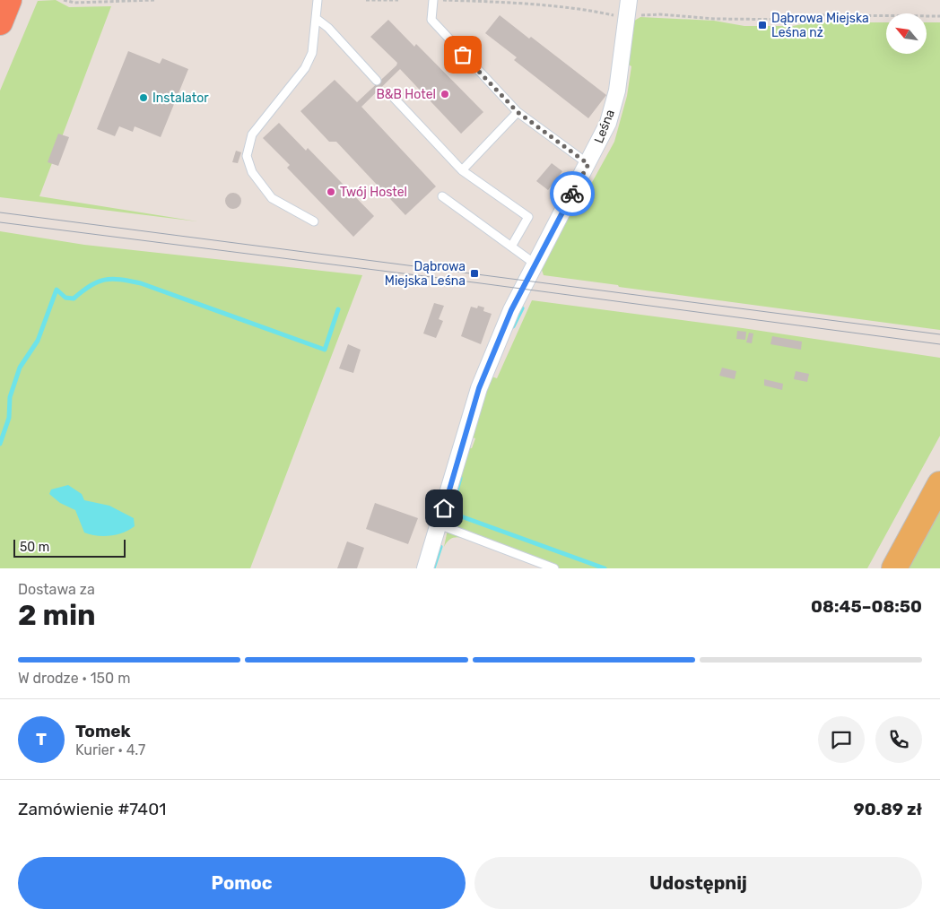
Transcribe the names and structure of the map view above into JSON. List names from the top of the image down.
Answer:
{
  "streets": {
    "street": ["Leśna"]
  },
  "places": {
    "transit": ["Dąbrowa Miejska Leśna nż", "Dąbrowa Miejska Leśna"],
    "other": ["B&B Hotel", "Instalator", "Twój Hostel"]
  },
  "scale_bar": "50 m",
  "north": "top left",
  "page": {
    "scale": "50 m",
    "heading": ["2 min", "Dostawa za", "08:45–08:50"],
    "panel": [
      "Tomek",
      "Kurier · 4.7",
      "Zamówienie #7401",
      "90.89 zł"
    ],
    "bar": "W drodze · 150 m",
    "round": "T",
    "buttons": ["Pomoc", "Udostępnij"]
  }
}
